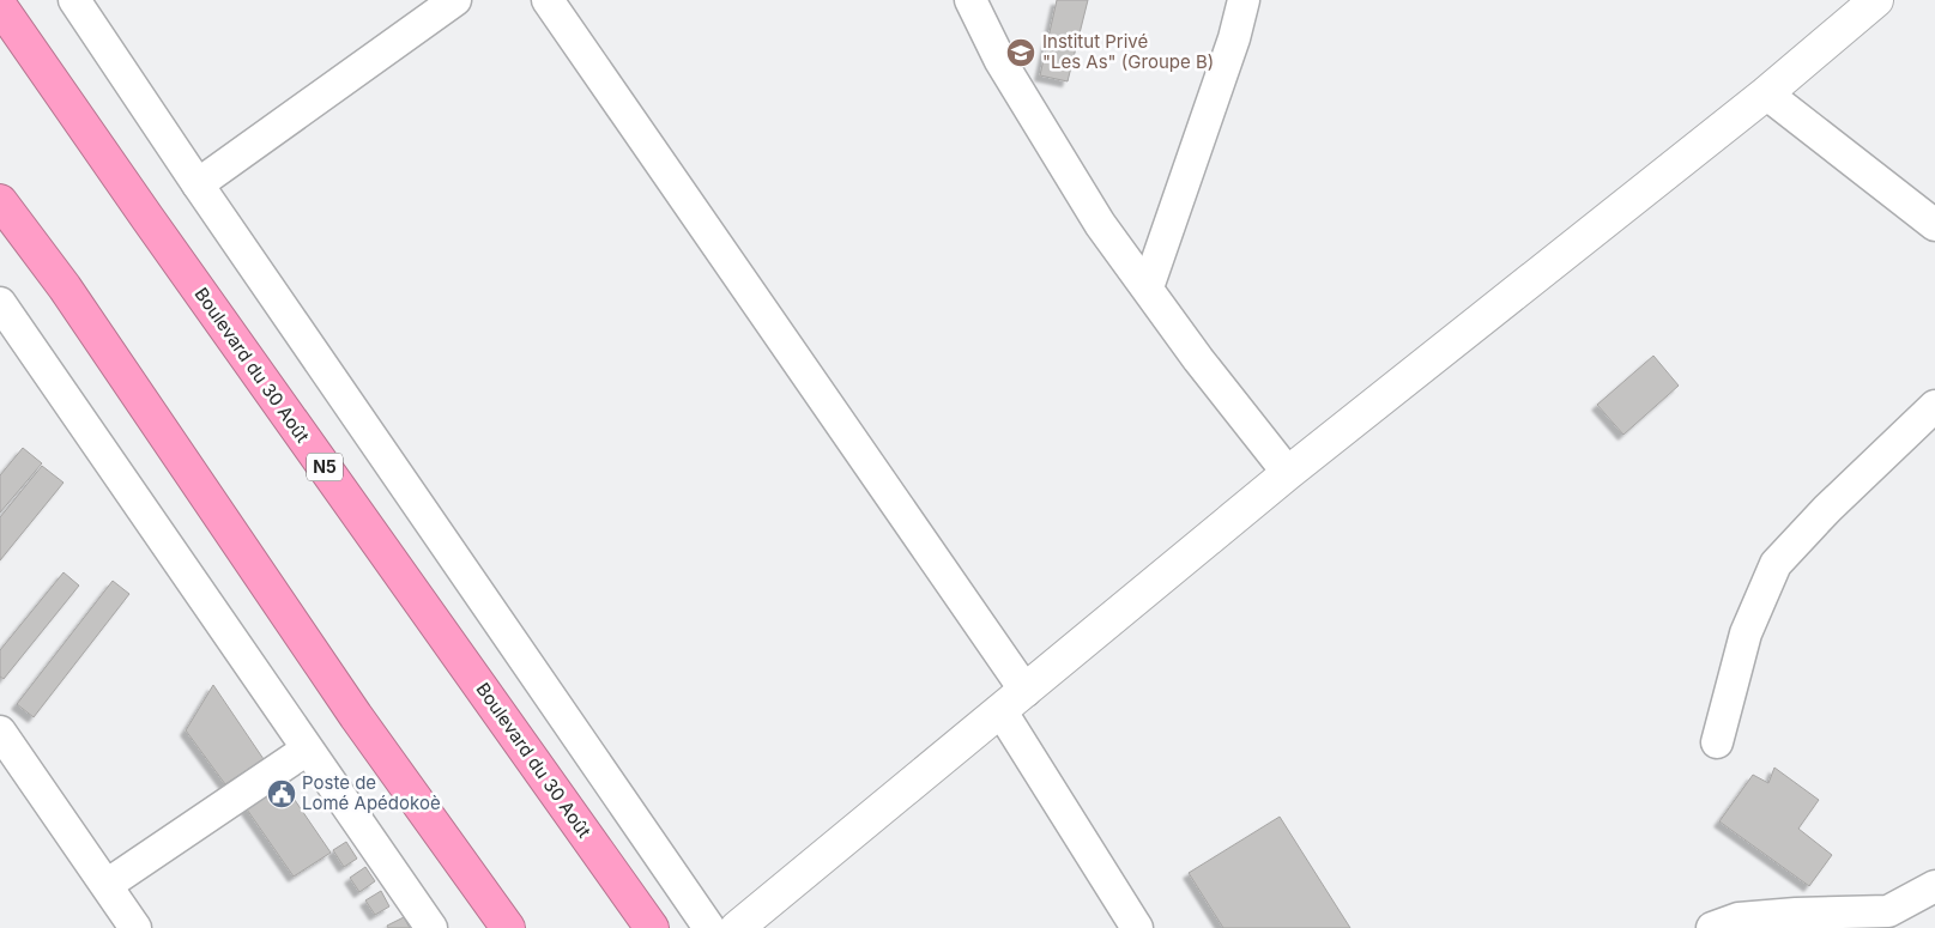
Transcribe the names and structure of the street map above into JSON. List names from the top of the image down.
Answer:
{
  "streets": {
    "highway": ["Boulevard du 30 Août", "N5"]
  },
  "places": {
    "school or university": ["Institut Privé \"Les As\" (Groupe B)"],
    "public building": ["Poste de Lomé Apédokoè"]
  }
}
